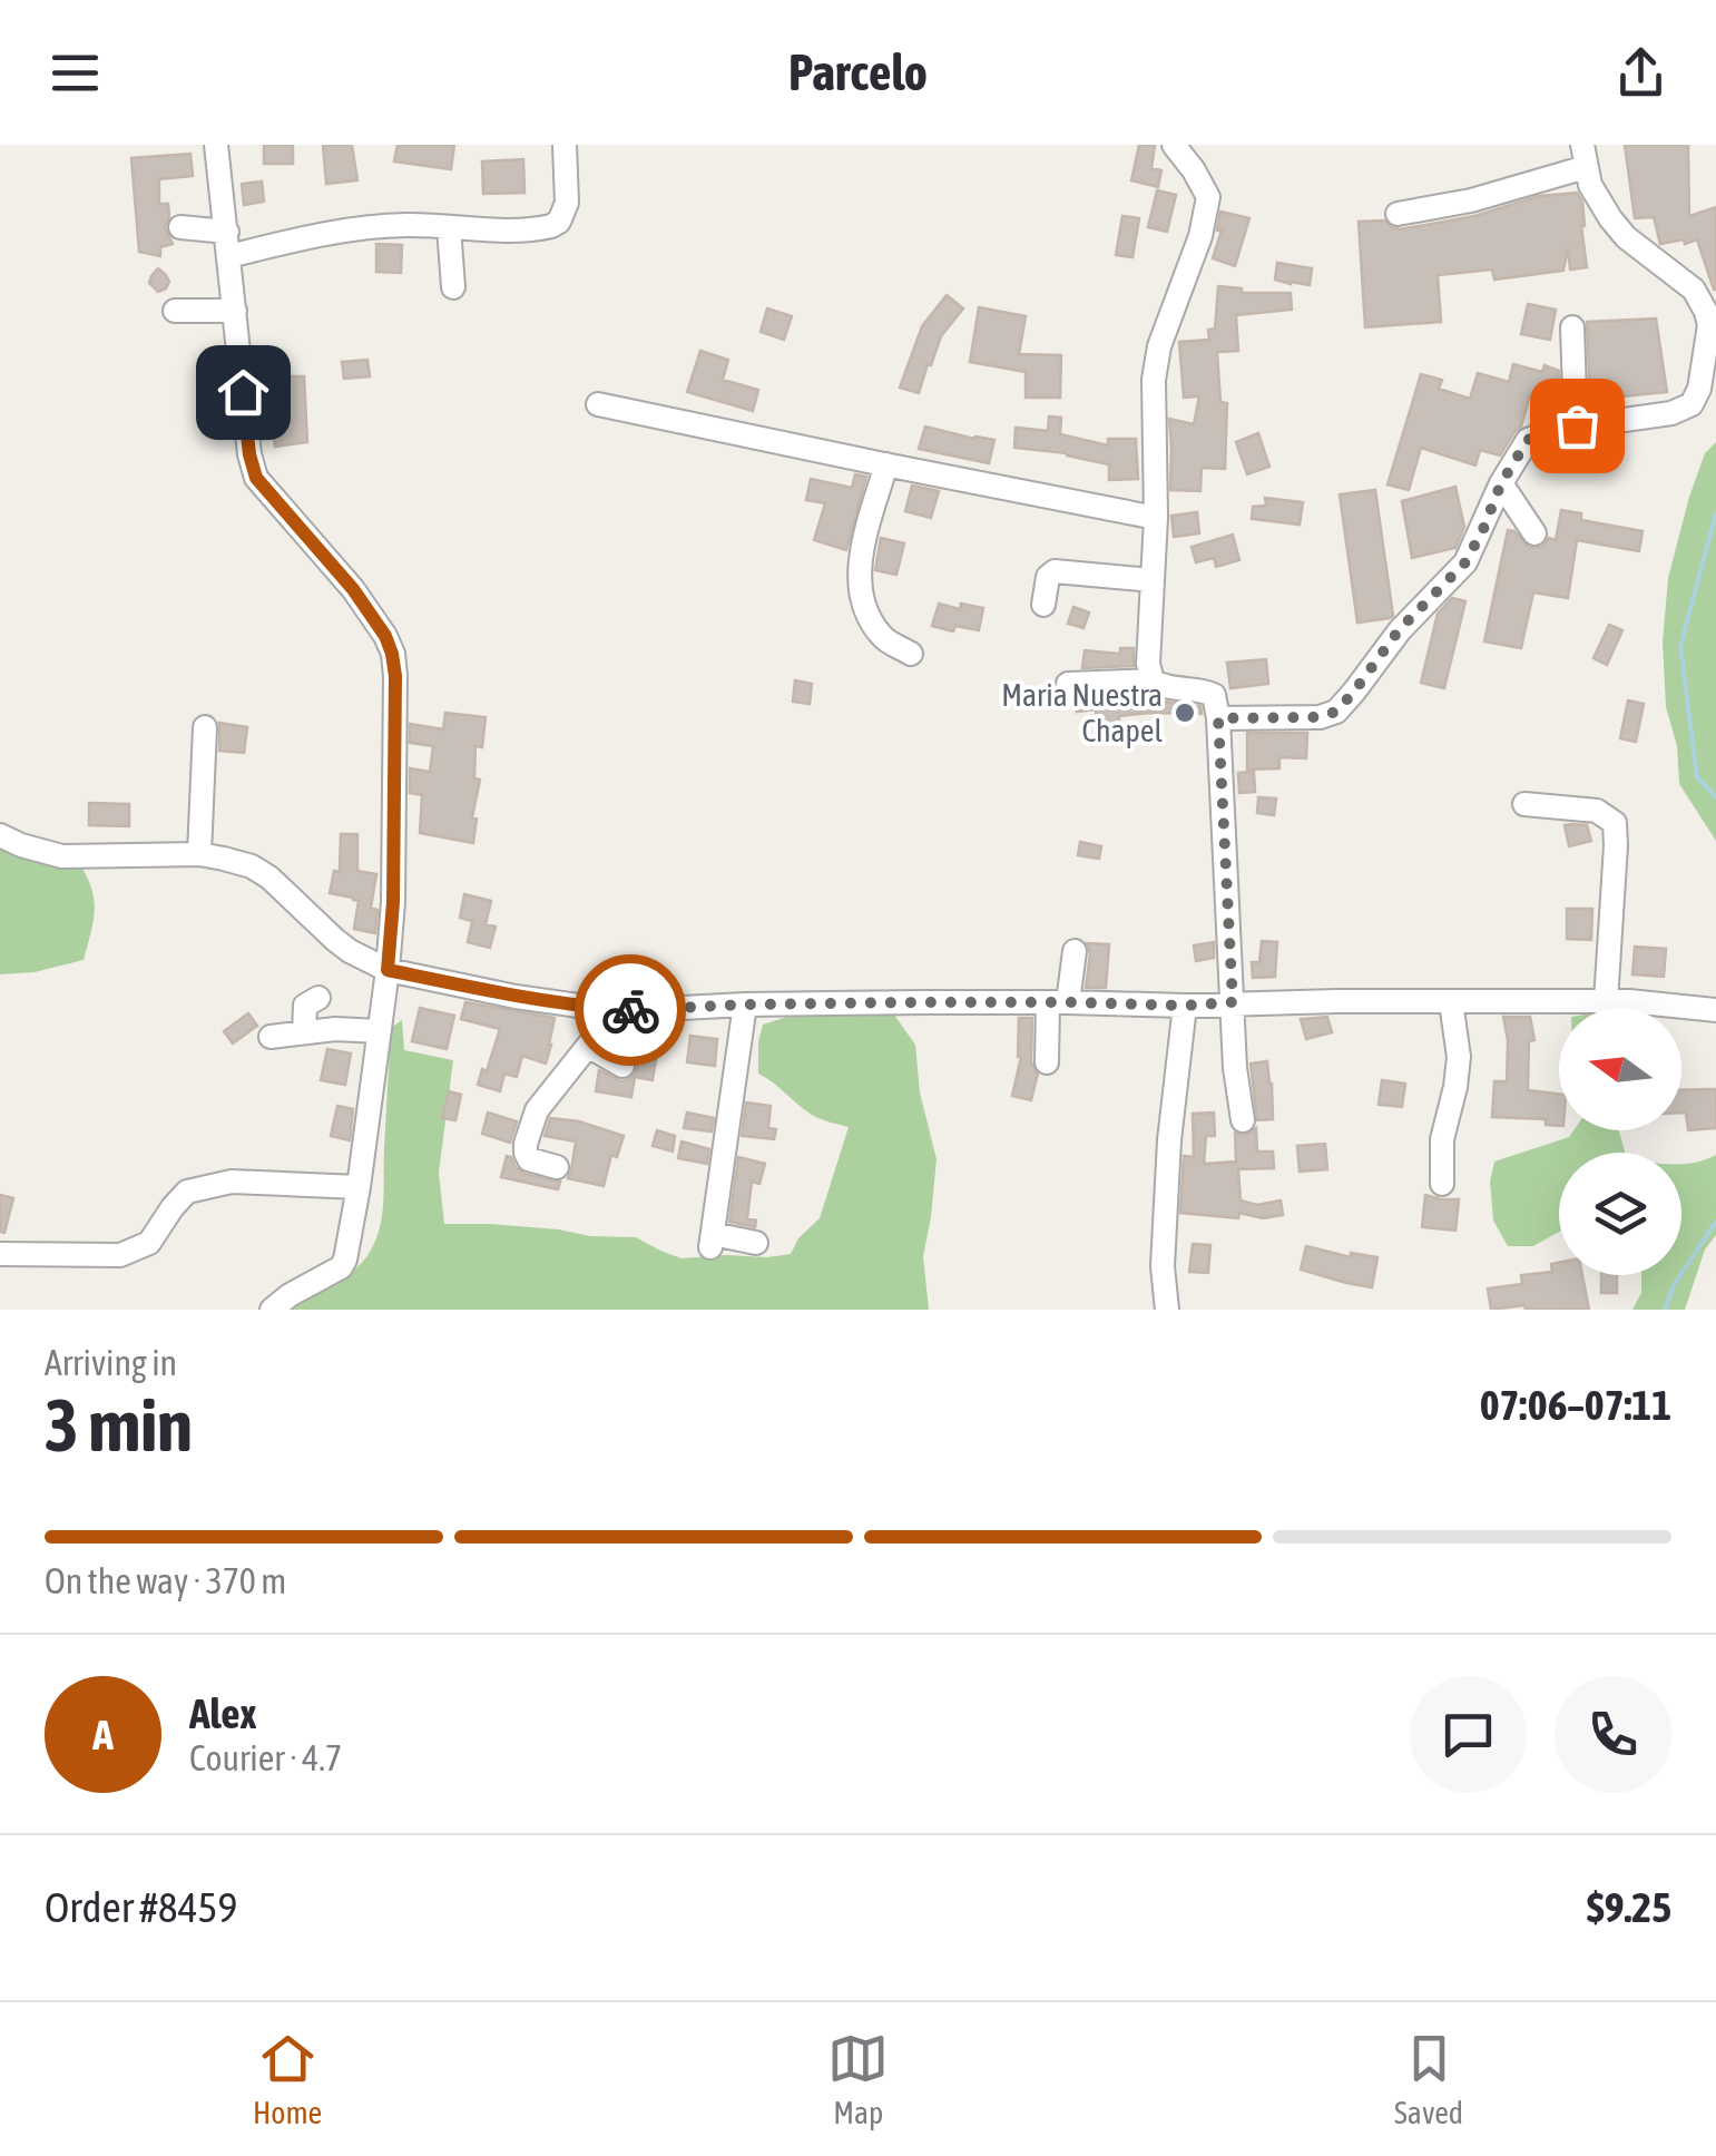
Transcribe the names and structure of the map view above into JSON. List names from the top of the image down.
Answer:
{
  "places": ["Maria Nuestra Chapel"],
  "north": "left",
  "page": {
    "header": "Parcelo",
    "heading": ["3 min", "Arriving in", "07:06–07:11"],
    "panel": [
      "Alex",
      "Courier · 4.7",
      "Order #8459",
      "$9.25"
    ],
    "bar": "On the way · 370 m",
    "round": "A",
    "tabs": ["Home", "Map", "Saved"]
  }
}
